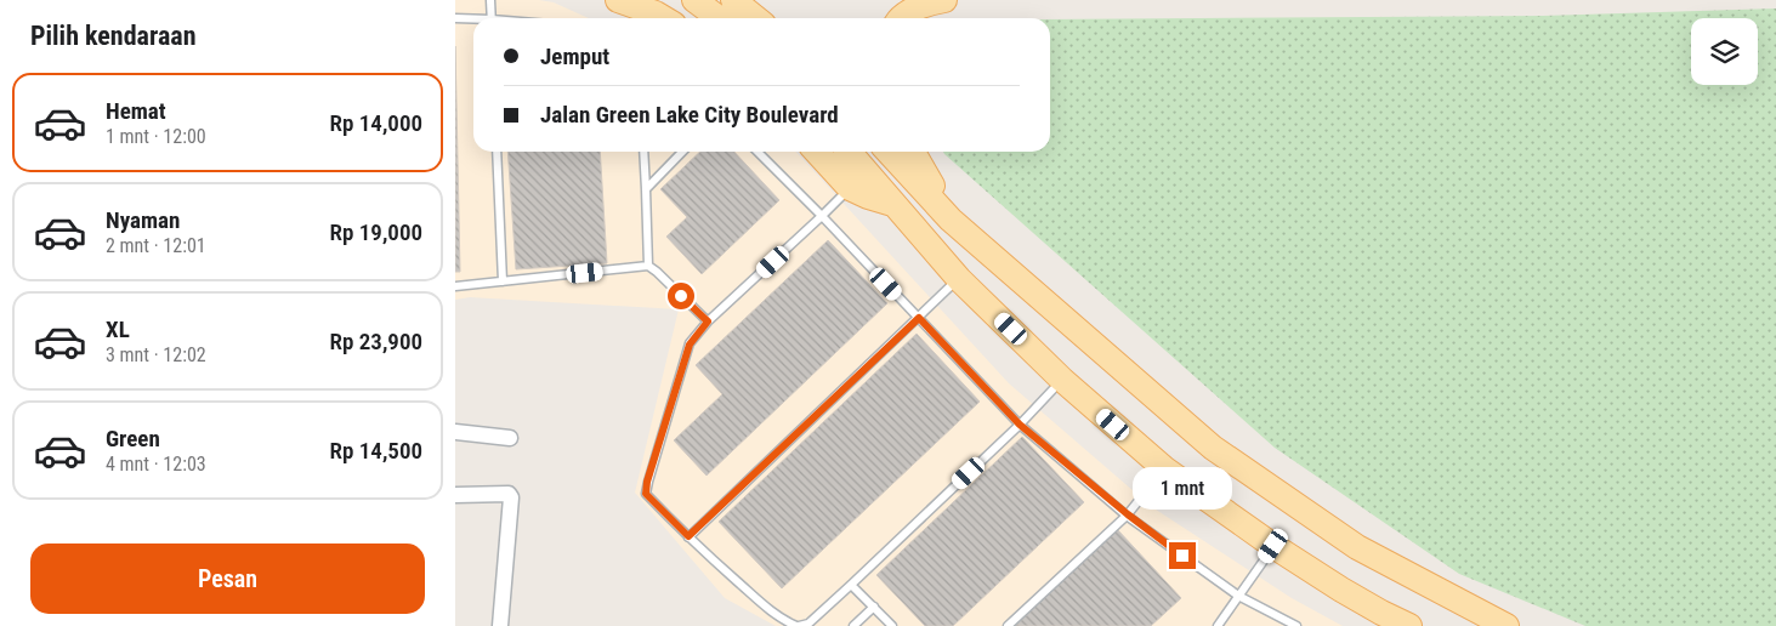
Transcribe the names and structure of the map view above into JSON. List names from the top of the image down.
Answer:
{
  "page": {
    "heading": "Pilih kendaraan",
    "banner": ["Jemput", "Jalan Green Lake City Boulevard"],
    "list": [
      {
        "name": "Hemat",
        "note": "1 mnt · 12:00",
        "value": "Rp 14,000"
      },
      {
        "name": "Nyaman",
        "note": "2 mnt · 12:01",
        "value": "Rp 19,000"
      },
      {
        "name": "XL",
        "note": "3 mnt · 12:02",
        "value": "Rp 23,900"
      },
      {
        "name": "Green",
        "note": "4 mnt · 12:03",
        "value": "Rp 14,500"
      }
    ],
    "bubble": "1 mnt",
    "buttons": "Pesan"
  }
}
